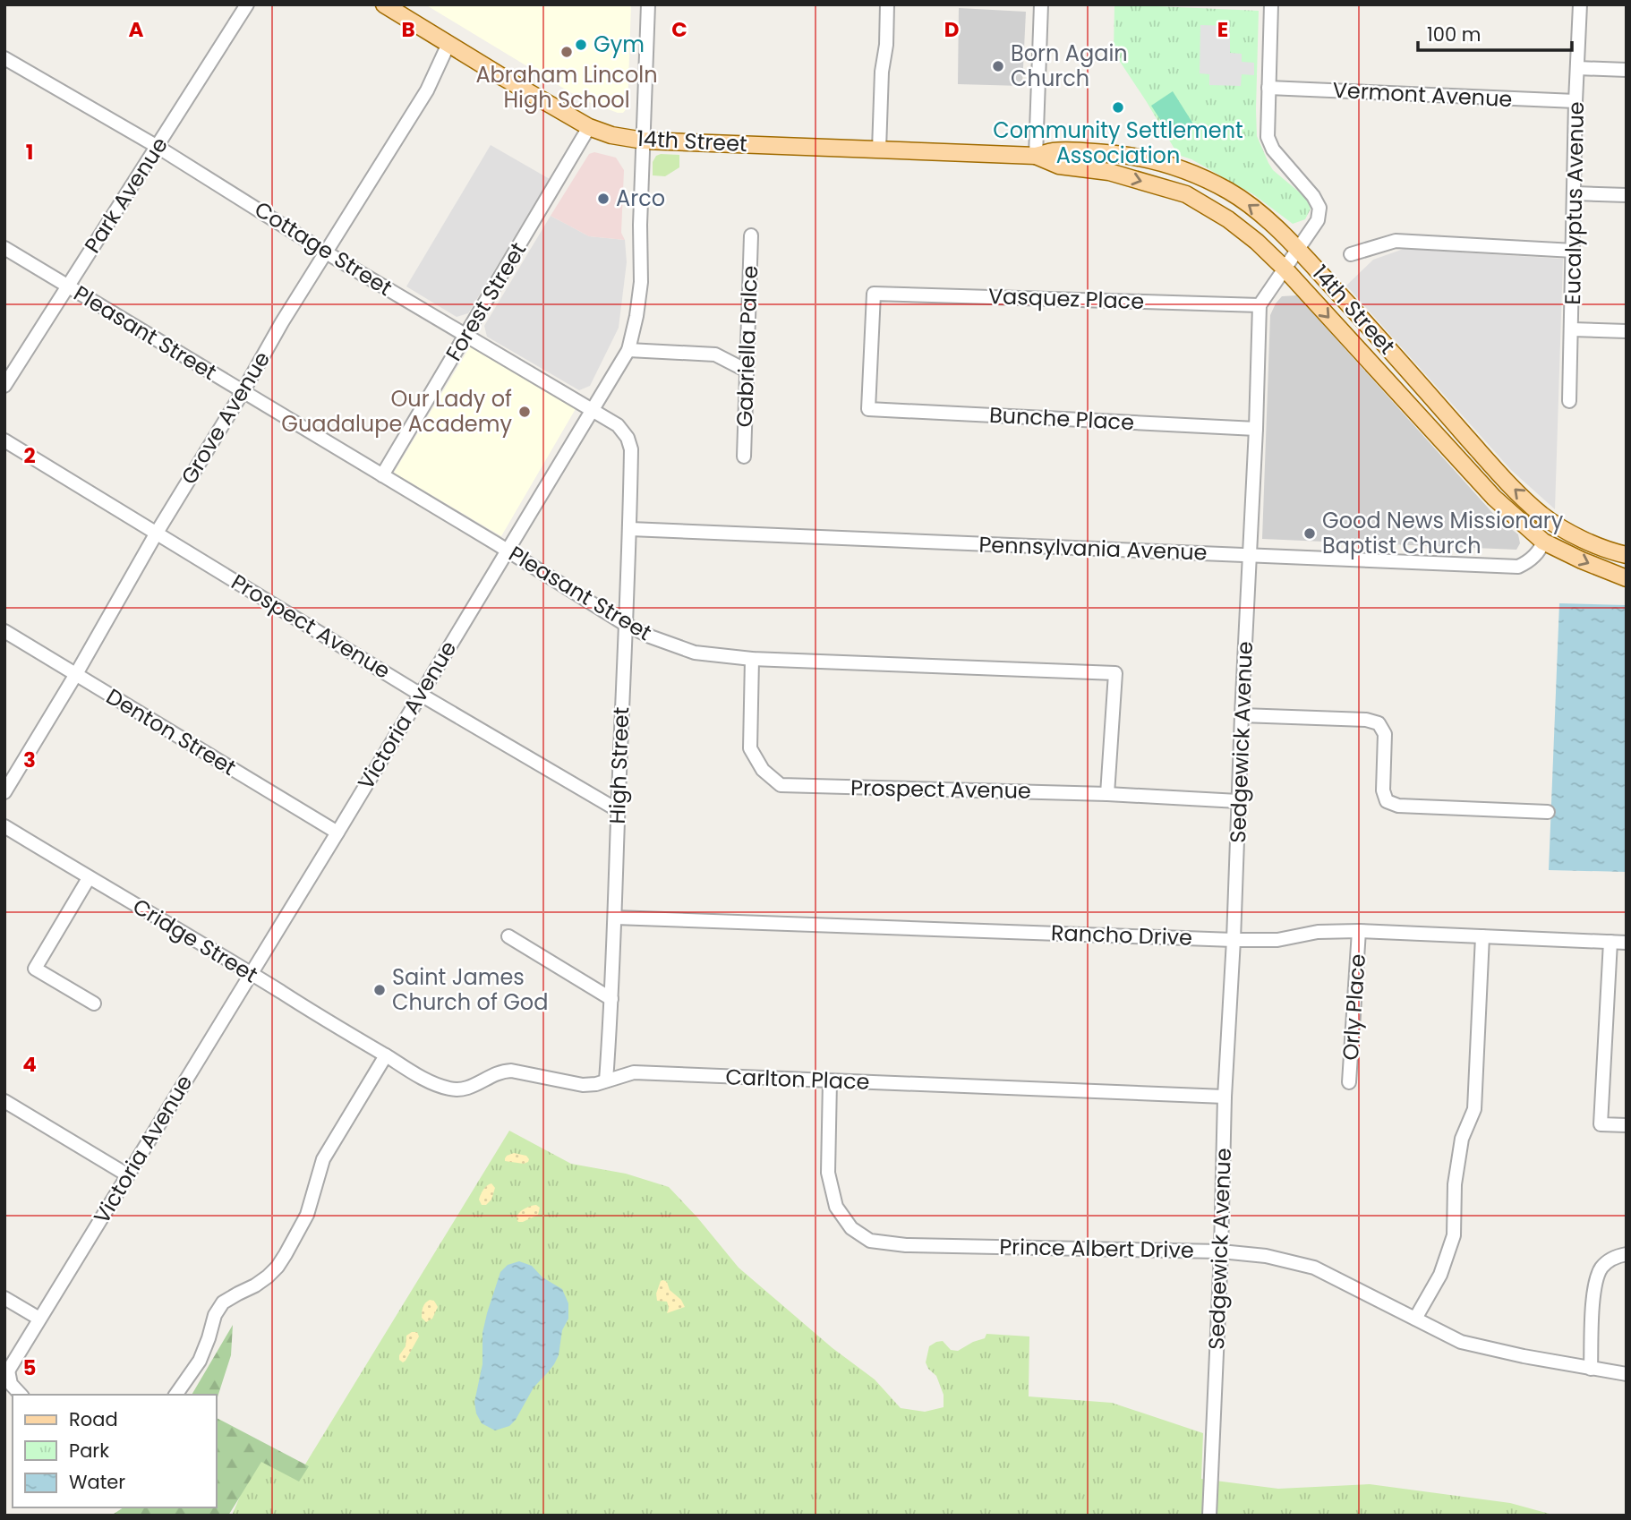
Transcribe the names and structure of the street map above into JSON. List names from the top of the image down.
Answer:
{
  "streets": {
    "main road": ["14th Street"],
    "street": [
      "Vermont Avenue",
      "Park Avenue",
      "Eucalyptus Avenue",
      "Cottage Street",
      "Vasquez Place",
      "Forest Street",
      "Pleasant Street",
      "Gabriella Palce",
      "Grove Avenue",
      "Bunche Place",
      "Pennsylvania Avenue",
      "Prospect Avenue",
      "Victoria Avenue",
      "Denton Street",
      "Sedgewick Avenue",
      "High Street",
      "Rancho Drive",
      "Cridge Street",
      "Orly Place",
      "Carlton Place",
      "Prince Albert Drive"
    ]
  },
  "crossings": [
    ["Vermont Avenue", "Eucalyptus Avenue"],
    ["14th Street", "Forest Street"],
    ["14th Street", "Grove Avenue"],
    ["14th Street", "Pennsylvania Avenue"],
    ["14th Street", "Victoria Avenue"],
    ["Park Avenue", "Cottage Street"],
    ["Park Avenue", "Pleasant Street"],
    ["Cottage Street", "Forest Street"],
    ["Cottage Street", "Grove Avenue"],
    ["Cottage Street", "Victoria Avenue"],
    ["Cottage Street", "High Street"],
    ["Vasquez Place", "Bunche Place"],
    ["Vasquez Place", "Sedgewick Avenue"],
    ["Forest Street", "Pleasant Street"],
    ["Pleasant Street", "Grove Avenue"],
    ["Pleasant Street", "Prospect Avenue"],
    ["Pleasant Street", "Victoria Avenue"],
    ["Pleasant Street", "High Street"],
    ["Grove Avenue", "Prospect Avenue"],
    ["Grove Avenue", "Denton Street"],
    ["Bunche Place", "Sedgewick Avenue"],
    ["Pennsylvania Avenue", "Sedgewick Avenue"],
    ["Pennsylvania Avenue", "High Street"],
    ["Prospect Avenue", "Victoria Avenue"],
    ["Prospect Avenue", "Sedgewick Avenue"],
    ["Prospect Avenue", "High Street"],
    ["Victoria Avenue", "Denton Street"],
    ["Victoria Avenue", "Cridge Street"],
    ["Sedgewick Avenue", "Rancho Drive"],
    ["Sedgewick Avenue", "Carlton Place"],
    ["Sedgewick Avenue", "Prince Albert Drive"],
    ["High Street", "Rancho Drive"],
    ["High Street", "Carlton Place"],
    ["Rancho Drive", "Orly Place"],
    ["Cridge Street", "Carlton Place"],
    ["Carlton Place", "Prince Albert Drive"]
  ],
  "places": [
    "Gym",
    "Abraham Lincoln High School",
    "Born Again Church",
    "Community Settlement Association",
    "Arco",
    "Our Lady of Guadalupe Academy",
    "Good News Missionary Baptist Church",
    "Saint James Church of God"
  ],
  "legend": ["Road", "Park", "Water"],
  "scale_bar": "100 m",
  "grid": {
    "columns": [
      "A",
      "B",
      "C",
      "D",
      "E"
    ],
    "rows": [
      "1",
      "2",
      "3",
      "4",
      "5"
    ]
  }
}
